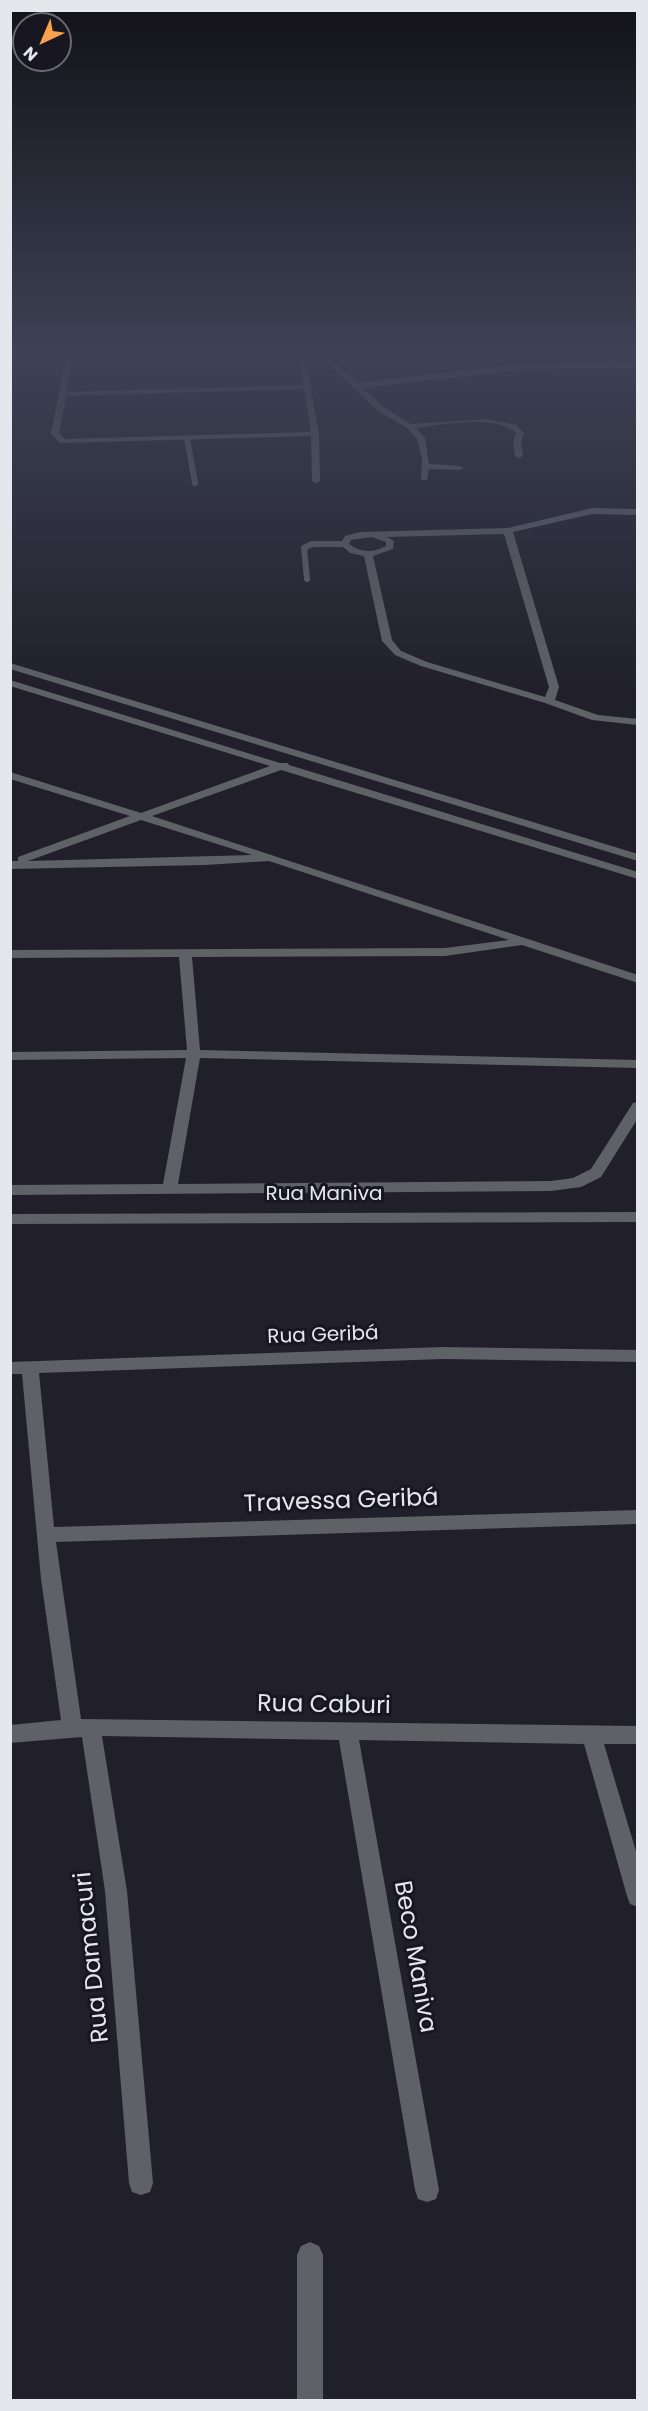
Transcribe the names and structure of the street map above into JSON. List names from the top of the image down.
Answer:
{
  "streets": {
    "street": [
      "Rua Maniva",
      "Rua Geribá",
      "Travessa Geribá",
      "Rua Caburi",
      "Rua Damacuri",
      "Beco Maniva"
    ]
  },
  "crossings": [
    ["Rua Geribá", "Rua Damacuri"],
    ["Travessa Geribá", "Rua Damacuri"],
    ["Rua Caburi", "Rua Damacuri"],
    ["Rua Caburi", "Beco Maniva"]
  ],
  "north": "bottom left"
}
